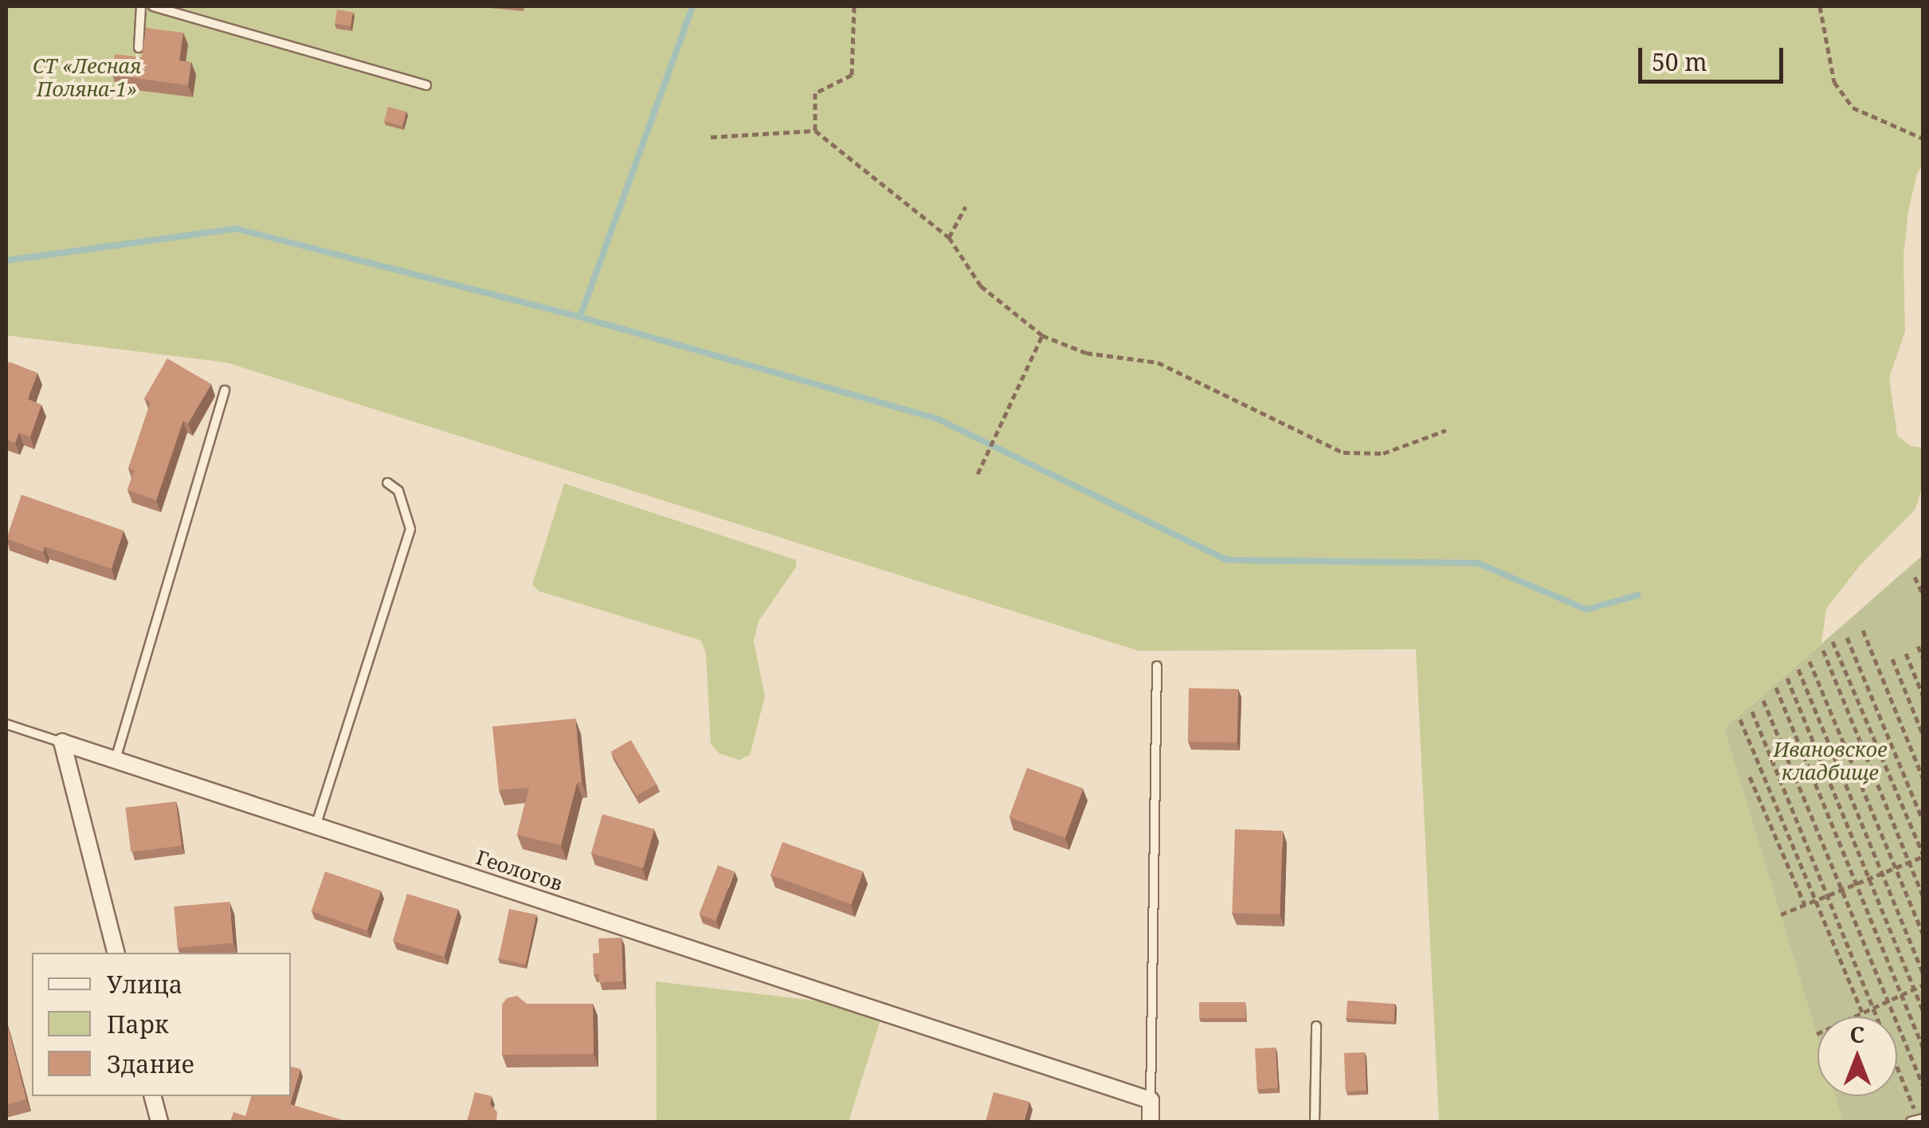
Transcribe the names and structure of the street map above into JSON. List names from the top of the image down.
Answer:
{
  "streets": {
    "street": ["Геологов"]
  },
  "parks": ["СТ «Лесная Поляна-1»", "Ивановское кладбище"],
  "legend": ["Улица", "Парк", "Здание"],
  "scale_bar": "50 m",
  "north": "top"
}
